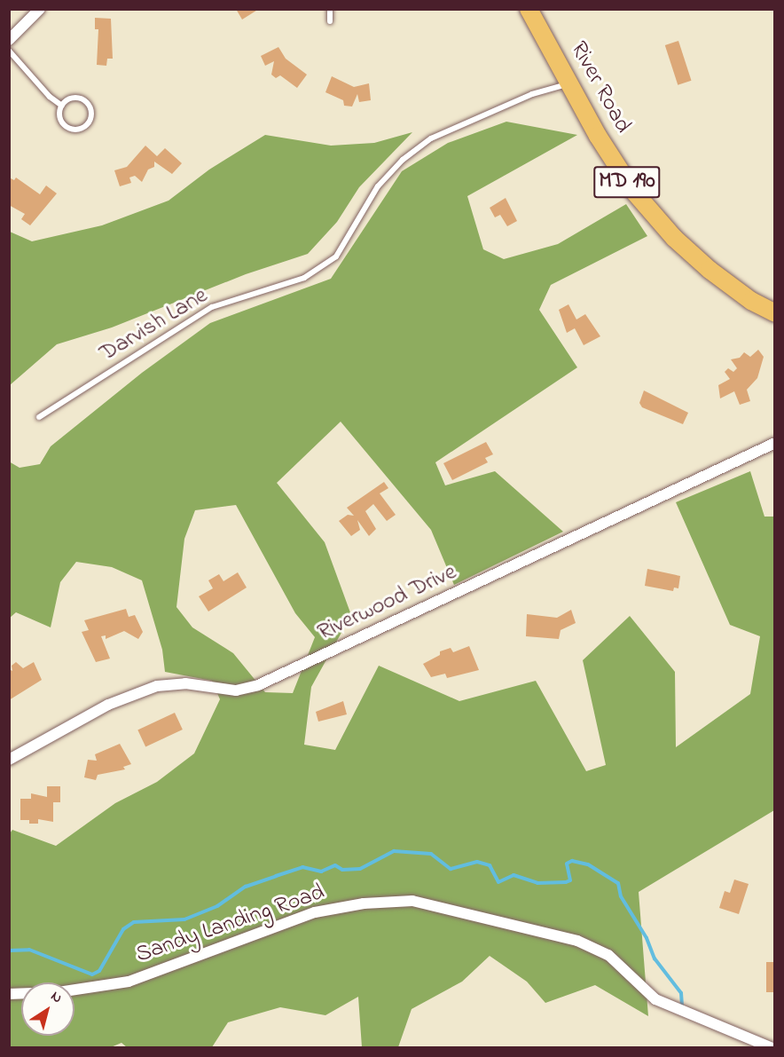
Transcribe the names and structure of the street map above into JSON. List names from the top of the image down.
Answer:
{
  "streets": {
    "main road": ["River Road", "MD 190"],
    "street": ["Riverwood Drive", "Sandy Landing Road"],
    "lane": ["Darvish Lane"]
  },
  "crossings": [
    ["River Road", "Darvish Lane"]
  ],
  "north": "top right"
}
